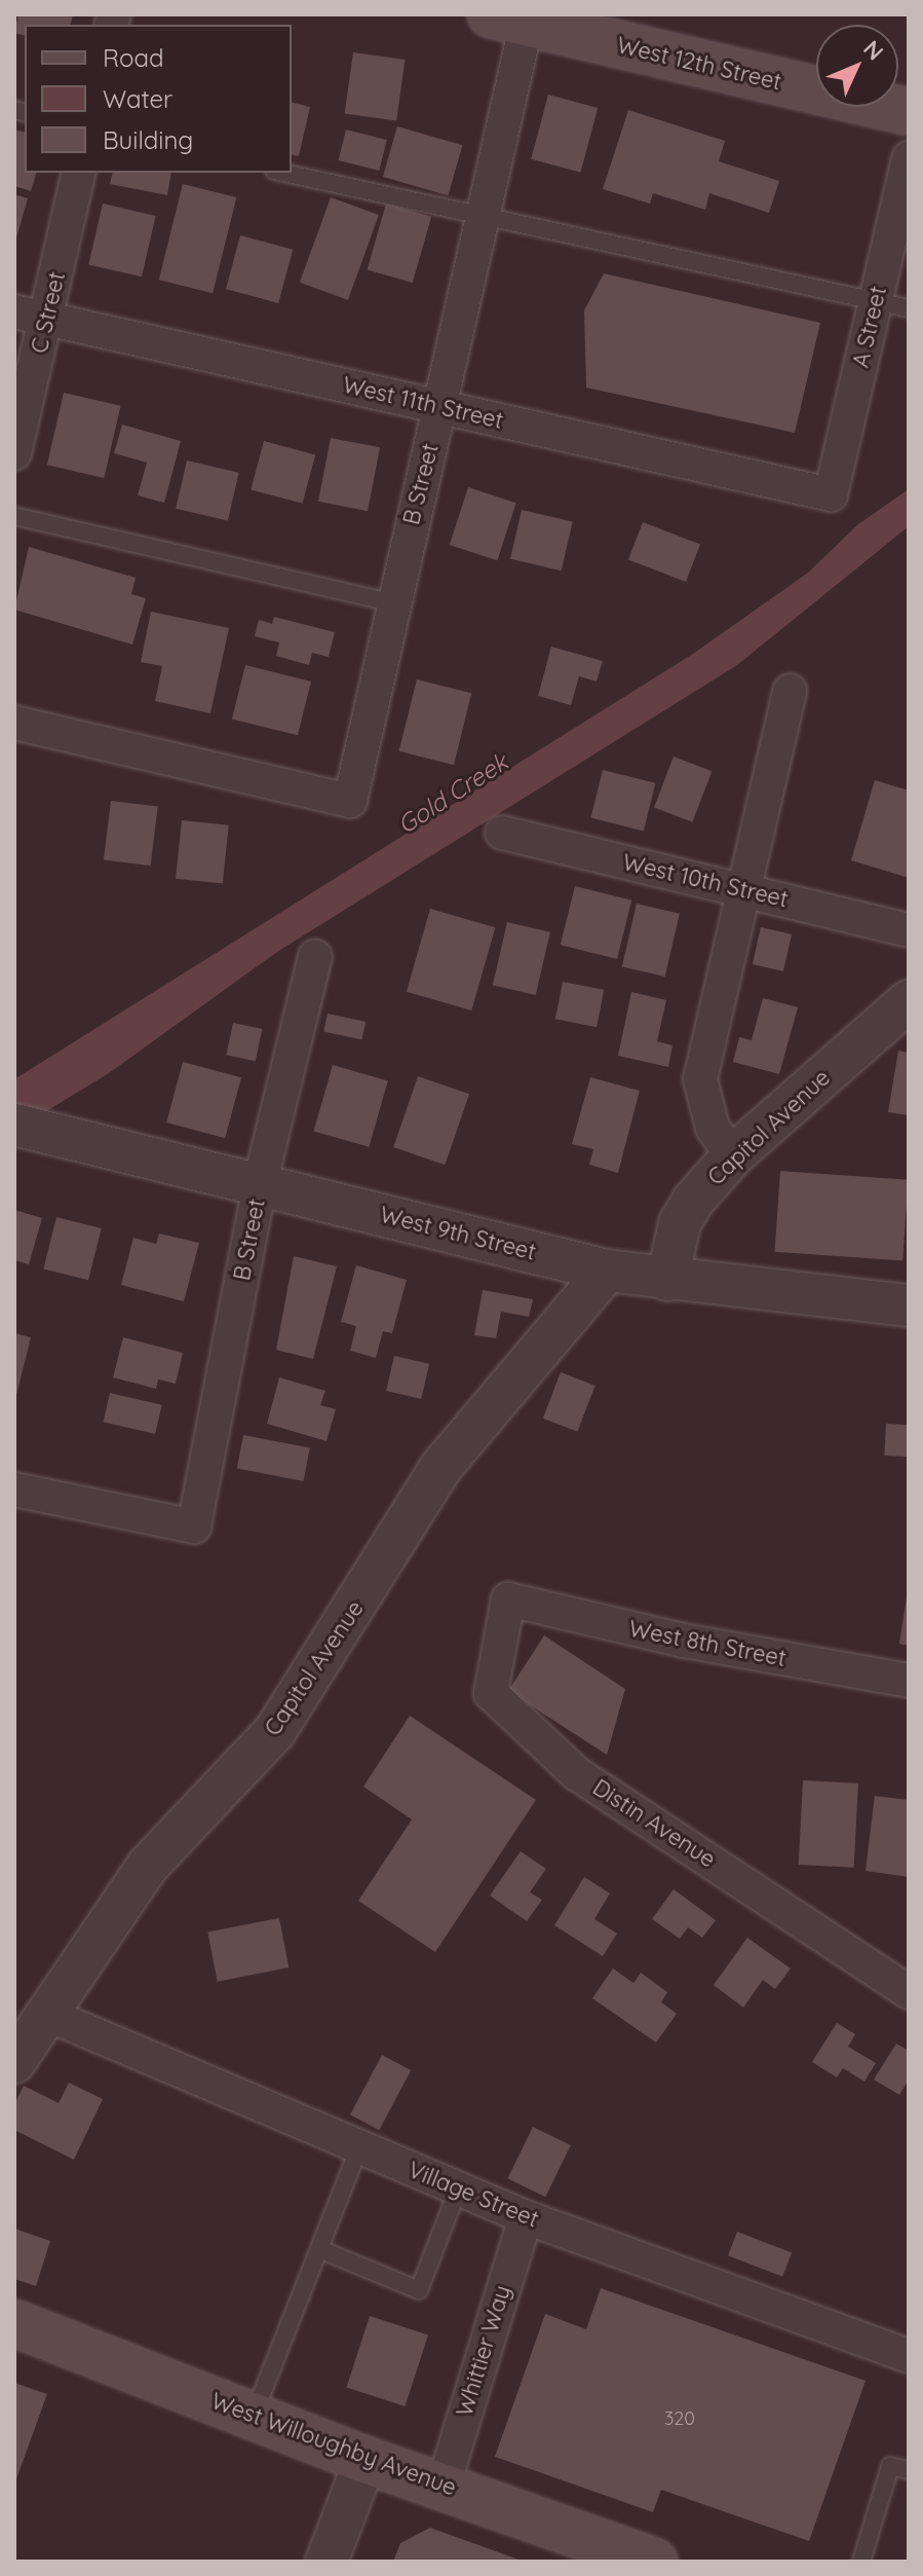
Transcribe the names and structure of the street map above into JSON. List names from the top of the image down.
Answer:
{
  "streets": {
    "main road": ["West 12th Street", "West Willoughby Avenue"],
    "street": [
      "C Street",
      "A Street",
      "West 11th Street",
      "B Street",
      "West 10th Street",
      "Capitol Avenue",
      "West 9th Street",
      "West 8th Street",
      "Distin Avenue",
      "Village Street",
      "Whittier Way"
    ]
  },
  "crossings": [
    ["West 12th Street", "B Street"],
    ["C Street", "West 11th Street"],
    ["A Street", "West 11th Street"],
    ["West 11th Street", "B Street"],
    ["B Street", "West 9th Street"],
    ["Capitol Avenue", "West 9th Street"],
    ["Capitol Avenue", "Village Street"],
    ["West 8th Street", "Distin Avenue"],
    ["Village Street", "Whittier Way"],
    ["Whittier Way", "West Willoughby Avenue"]
  ],
  "water": ["Gold Creek"],
  "house_numbers": ["320"],
  "legend": ["Road", "Water", "Building"],
  "north": "top right"
}
